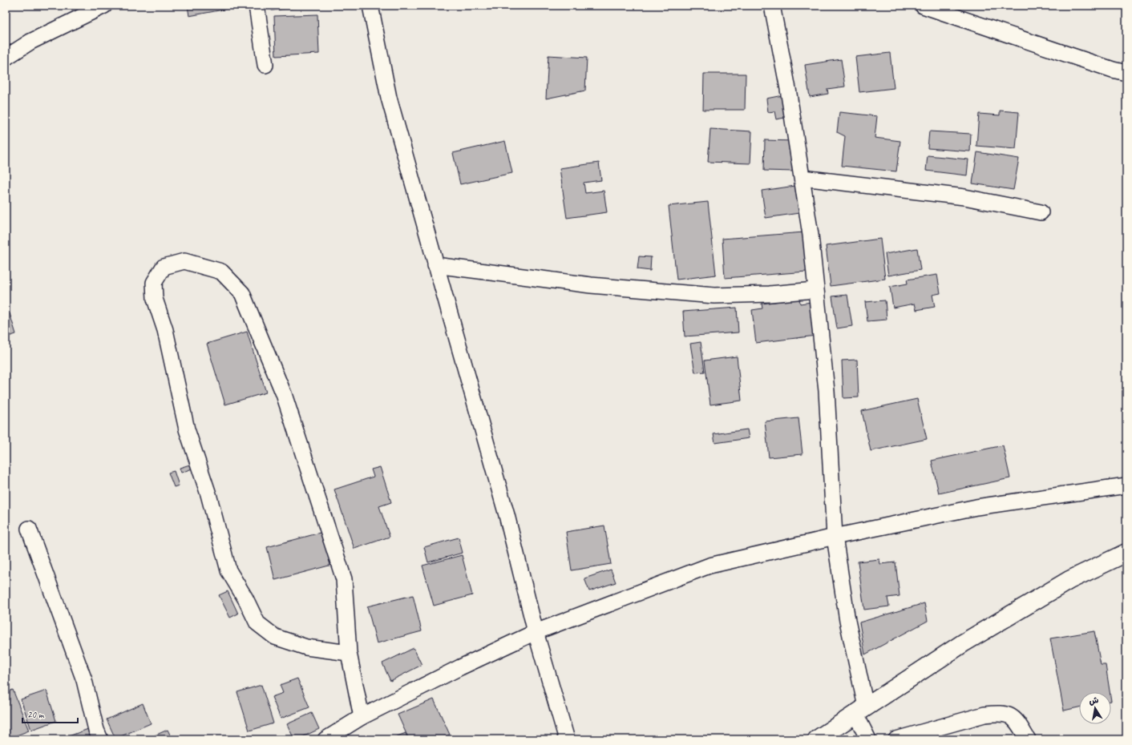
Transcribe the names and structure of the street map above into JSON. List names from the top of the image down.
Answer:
{
  "scale_bar": "20 m",
  "north": "top"
}
